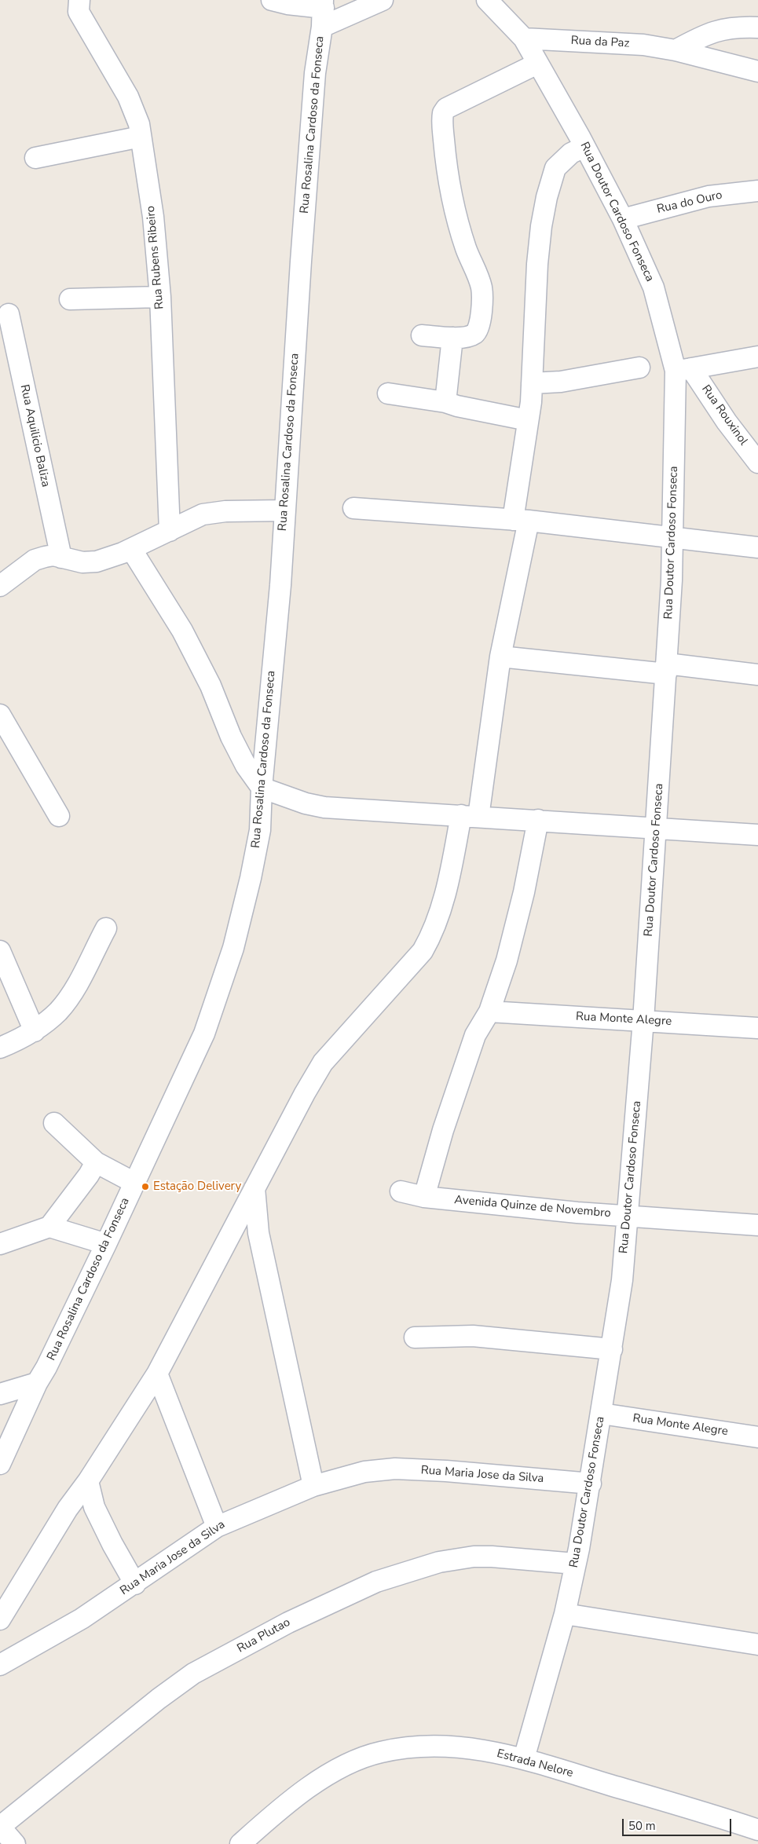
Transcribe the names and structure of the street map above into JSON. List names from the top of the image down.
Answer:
{
  "streets": {
    "street": [
      "Rua da Paz",
      "Rua Rosalina Cardoso da Fonseca",
      "Rua do Ouro",
      "Rua Doutor Cardoso Fonseca",
      "Rua Rubens Ribeiro",
      "Rua Rouxinol",
      "Rua Aquilicio Baliza",
      "Rua Monte Alegre",
      "Avenida Quinze de Novembro",
      "Rua Maria Jose da Silva",
      "Rua Plutao",
      "Estrada Nelore"
    ]
  },
  "crossings": [
    ["Rua da Paz", "Rua Doutor Cardoso Fonseca"],
    ["Rua do Ouro", "Rua Doutor Cardoso Fonseca"],
    ["Rua Doutor Cardoso Fonseca", "Rua Rouxinol"],
    ["Rua Doutor Cardoso Fonseca", "Rua Monte Alegre"],
    ["Rua Doutor Cardoso Fonseca", "Avenida Quinze de Novembro"],
    ["Rua Doutor Cardoso Fonseca", "Rua Maria Jose da Silva"],
    ["Rua Doutor Cardoso Fonseca", "Rua Plutao"],
    ["Rua Doutor Cardoso Fonseca", "Estrada Nelore"]
  ],
  "places": ["Estação Delivery"],
  "scale_bar": "50 m"
}
